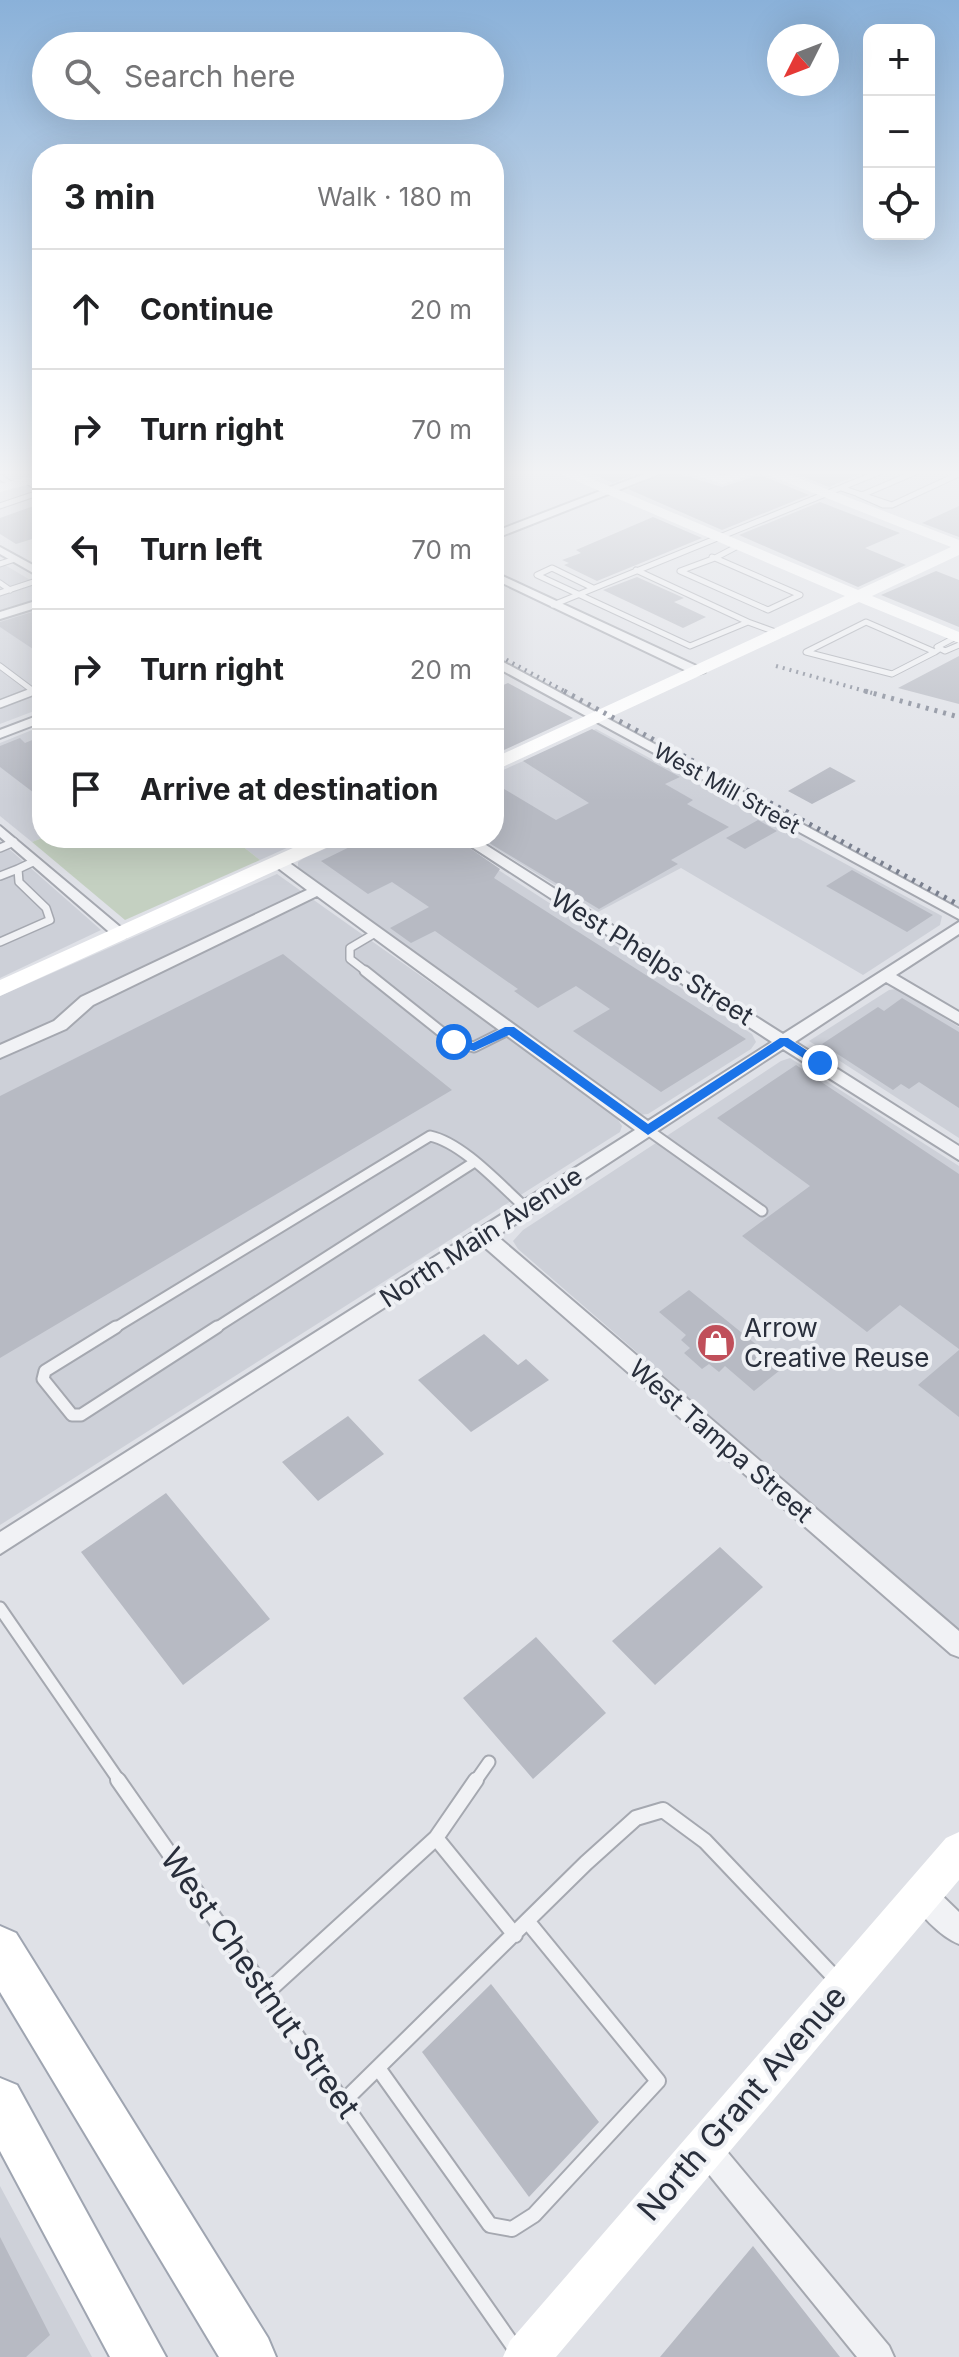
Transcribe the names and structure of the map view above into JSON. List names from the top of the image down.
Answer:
{
  "streets": {
    "main road": ["North Grant Avenue"],
    "street": [
      "West Mill Street",
      "West Phelps Street",
      "North Main Avenue",
      "West Tampa Street"
    ],
    "lane": ["West Chestnut Street"]
  },
  "crossings": [
    ["West Phelps Street", "North Main Avenue"],
    ["North Main Avenue", "West Tampa Street"],
    ["West Chestnut Street", "North Grant Avenue"]
  ],
  "places": {
    "shop": ["Arrow Creative Reuse"]
  },
  "north": "bottom left",
  "page": {
    "map_buttons": ["+", "−"],
    "search": "Search here",
    "heading": ["3 min", "Walk · 180 m"],
    "list": [
      ["Continue", "20 m"],
      ["Turn right", "70 m"],
      ["Turn left", "70 m"],
      ["Turn right", "20 m"],
      "Arrive at destination"
    ]
  }
}
